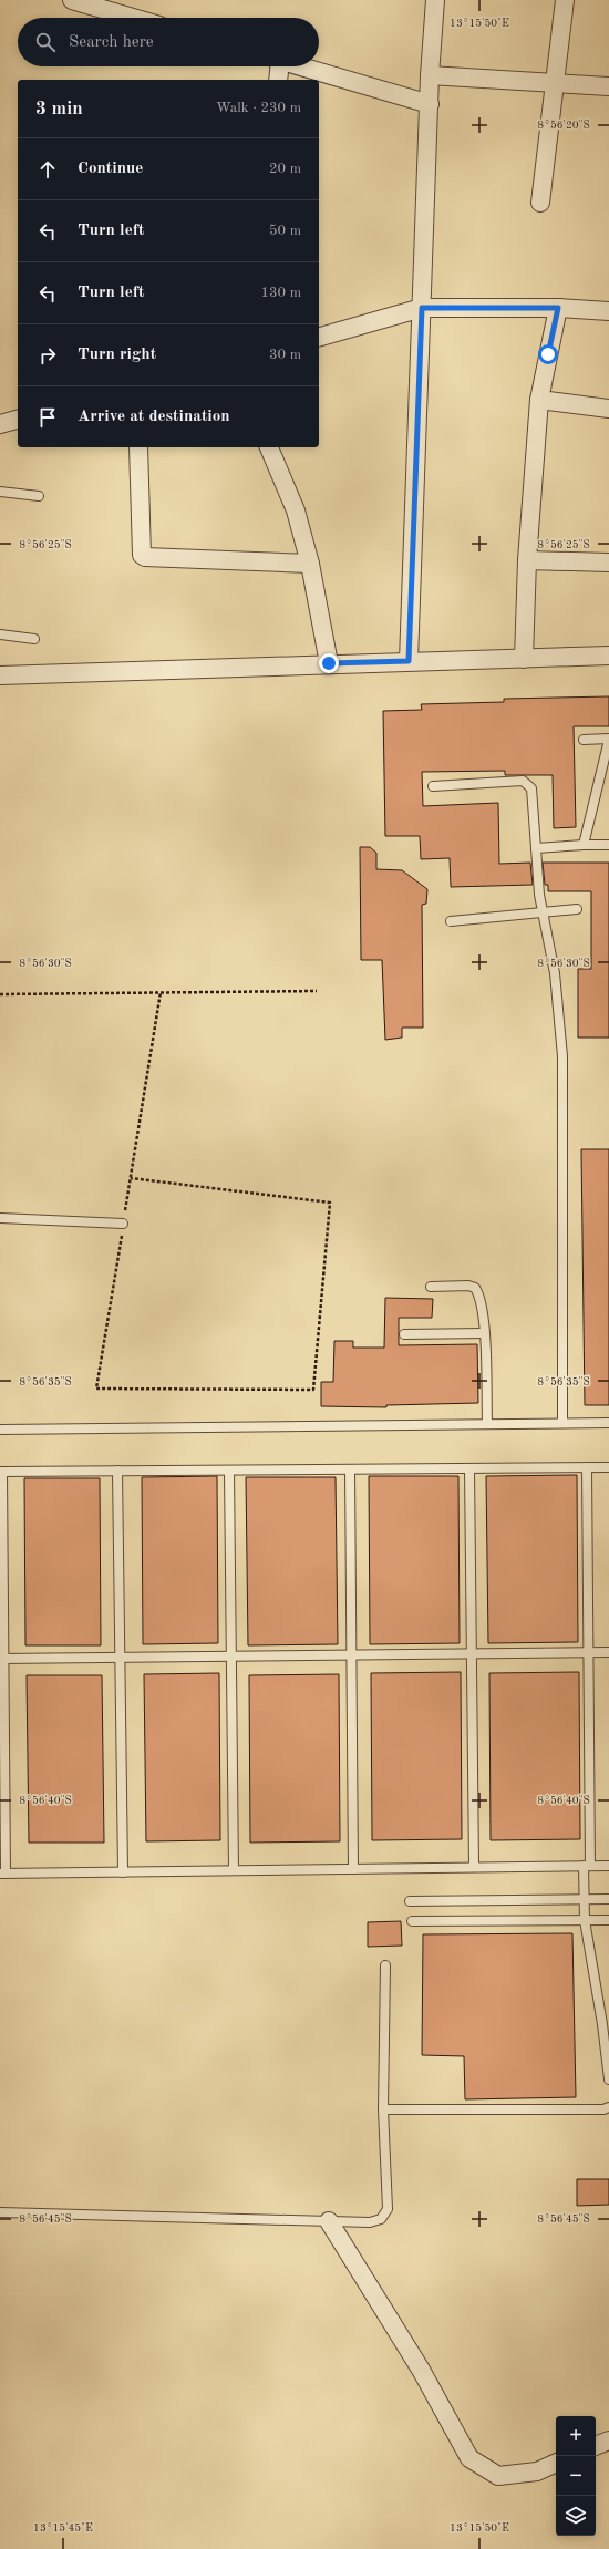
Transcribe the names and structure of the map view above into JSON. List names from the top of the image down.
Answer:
{
  "page": {
    "search": "Search here",
    "heading": ["3 min", "Walk · 230 m"],
    "list": [
      ["Continue", "20 m"],
      ["Turn left", "50 m"],
      ["Turn left", "130 m"],
      ["Turn right", "30 m"],
      "Arrive at destination"
    ],
    "map_buttons": ["+", "−"]
  },
  "coordinates": [
    "13°15'50\"E",
    "8°56'20\"S",
    "8°56'25\"S",
    "8°56'30\"S",
    "8°56'35\"S",
    "8°56'40\"S",
    "8°56'45\"S",
    "13°15'45\"E"
  ]
}
